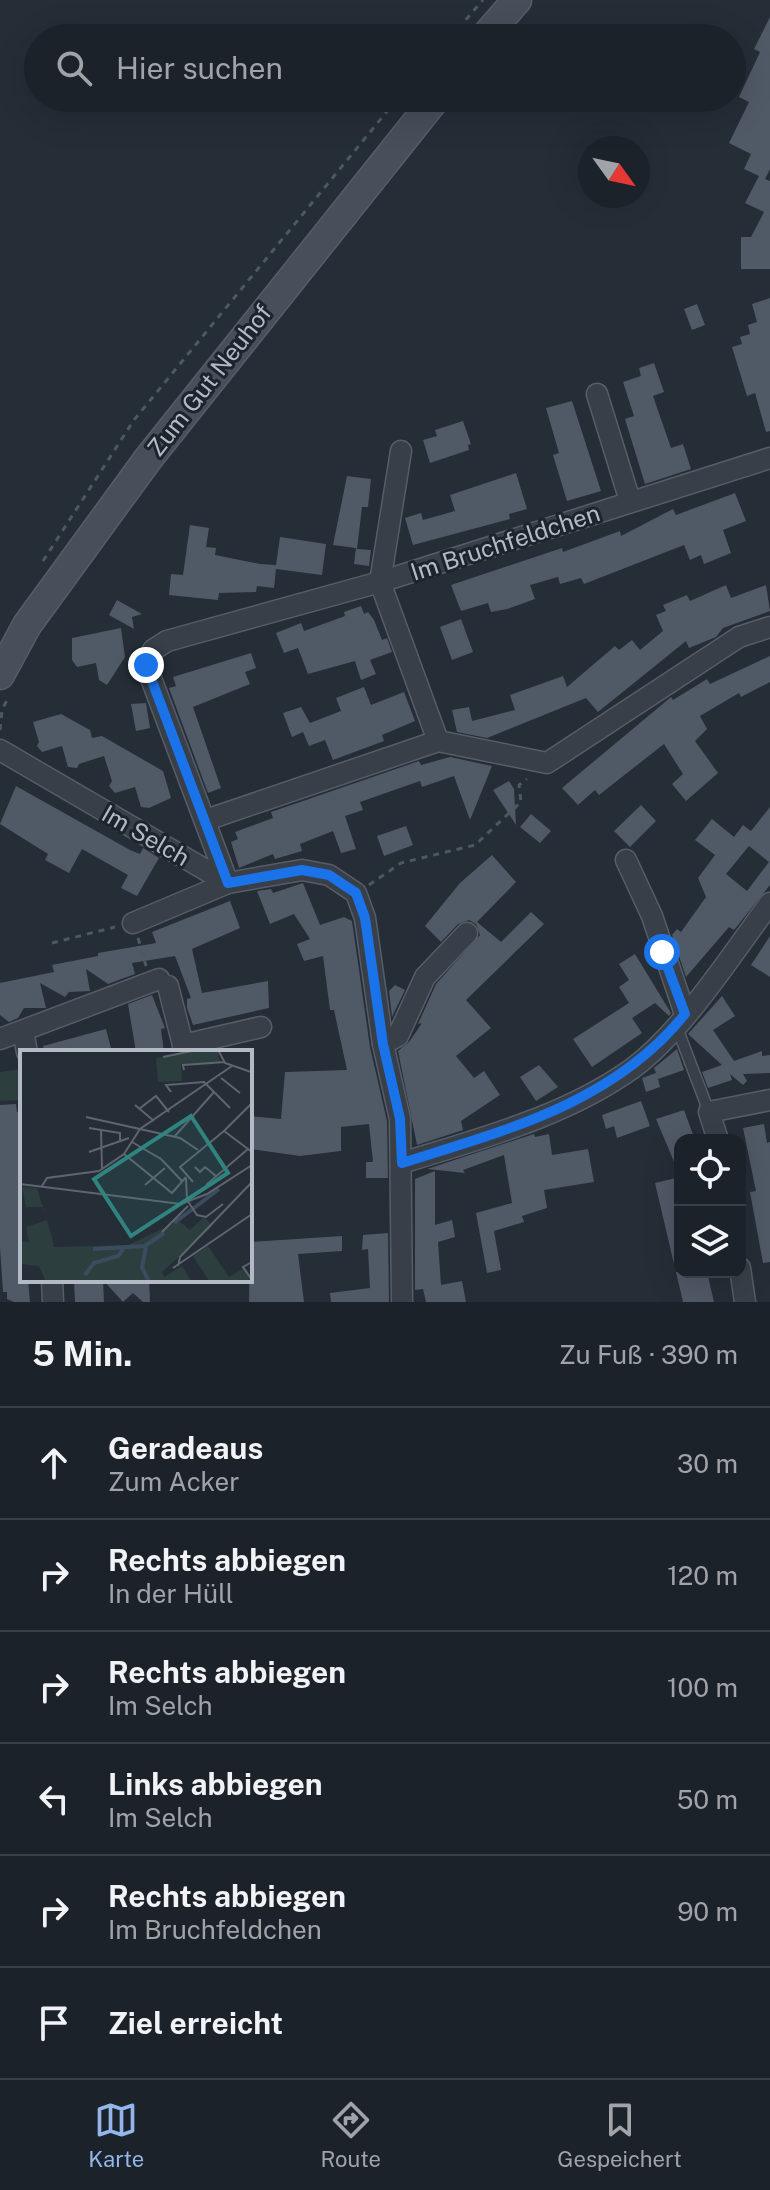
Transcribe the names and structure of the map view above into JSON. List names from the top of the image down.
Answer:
{
  "streets": {
    "main road": ["Zum Gut Neuhof"],
    "street": ["Im Bruchfeldchen", "Im Selch"]
  },
  "crossings": [
    ["Im Bruchfeldchen", "Im Selch"]
  ],
  "north": "bottom right",
  "page": {
    "search": "Hier suchen",
    "heading": ["5 Min.", "Zu Fuß · 390 m"],
    "list": [
      ["Geradeaus", "Zum Acker", "30 m"],
      ["Rechts abbiegen", "In der Hüll", "120 m"],
      ["Rechts abbiegen", "Im Selch", "100 m"],
      ["Links abbiegen", "Im Selch", "50 m"],
      ["Rechts abbiegen", "Im Bruchfeldchen", "90 m"],
      "Ziel erreicht"
    ],
    "nav": ["Karte", "Route", "Gespeichert"]
  }
}
